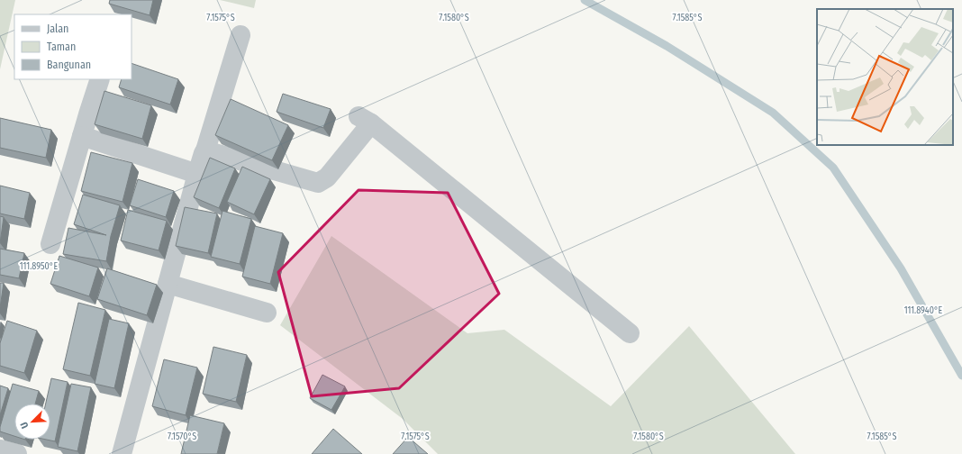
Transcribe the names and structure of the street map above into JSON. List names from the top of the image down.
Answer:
{
  "legend": ["Jalan", "Taman", "Bangunan"],
  "north": "bottom left",
  "coordinates": [
    "7.1575°S",
    "7.1580°S",
    "7.1585°S",
    "111.8950°E",
    "111.8940°E",
    "7.1570°S"
  ]
}
